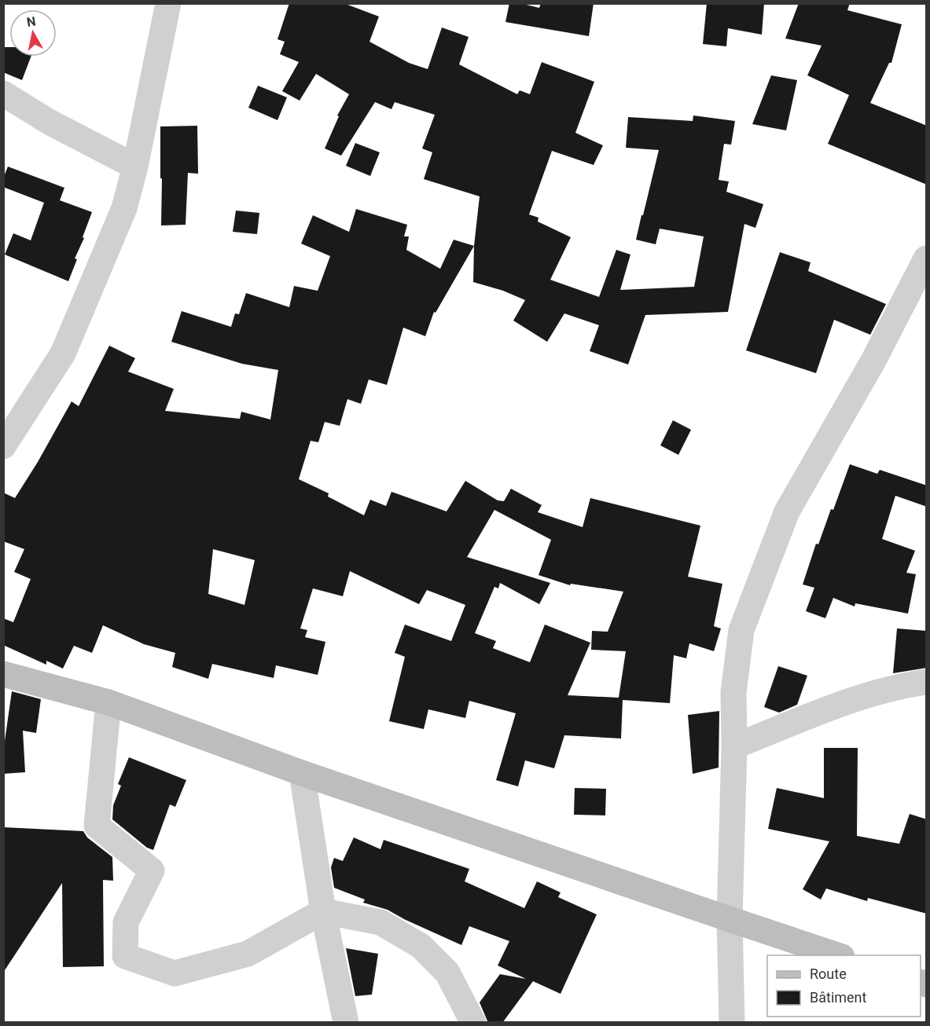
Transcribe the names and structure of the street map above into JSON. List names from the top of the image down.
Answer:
{
  "legend": ["Route", "Bâtiment"],
  "north": "top"
}
